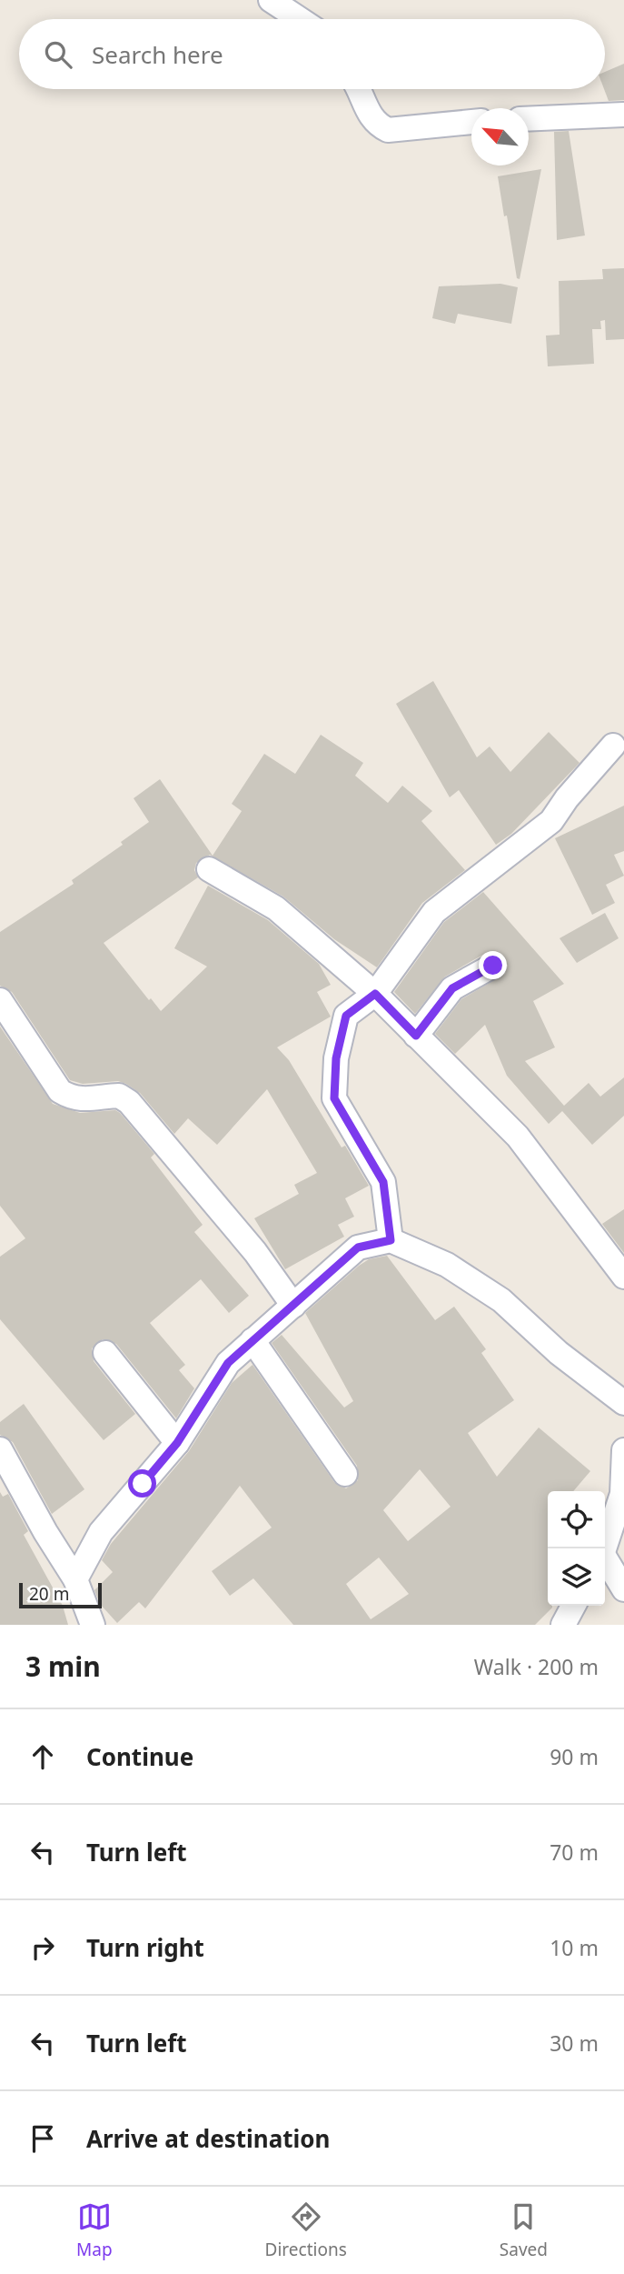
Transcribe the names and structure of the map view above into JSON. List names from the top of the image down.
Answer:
{
  "scale_bar": "20 m",
  "north": "top left",
  "page": {
    "search": "Search here",
    "scale": "20 m",
    "heading": ["3 min", "Walk · 200 m"],
    "list": [
      ["Continue", "90 m"],
      ["Turn left", "70 m"],
      ["Turn right", "10 m"],
      ["Turn left", "30 m"],
      "Arrive at destination"
    ],
    "nav": ["Map", "Directions", "Saved"]
  }
}
